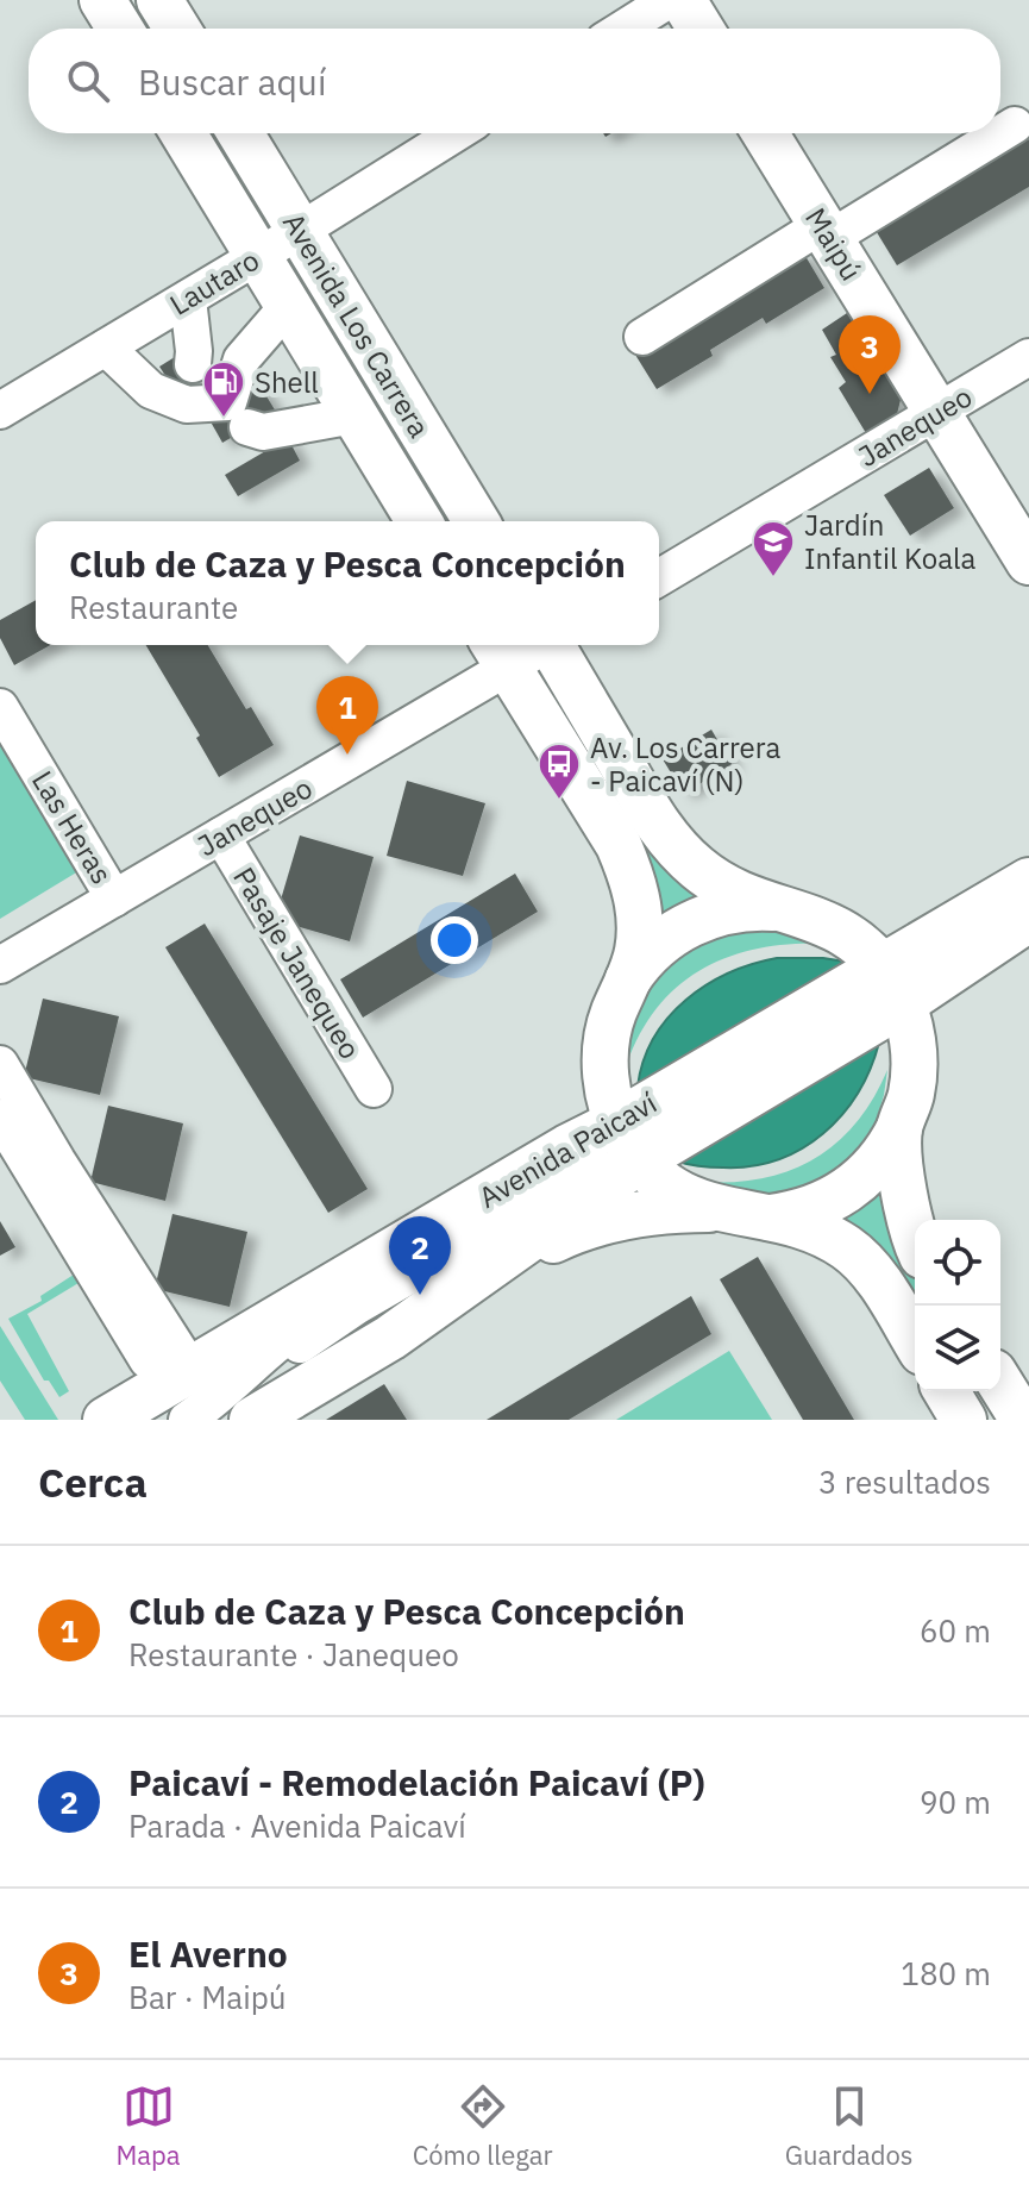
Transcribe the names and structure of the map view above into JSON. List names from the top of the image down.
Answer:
{
  "streets": {
    "main road": ["Maipú", "Avenida Los Carrera", "Avenida Paicaví"],
    "street": [
      "Lautaro",
      "Janequeo",
      "Las Heras",
      "Pasaje Janequeo"
    ]
  },
  "crossings": [
    ["Maipú", "Janequeo"],
    ["Lautaro", "Avenida Los Carrera"],
    ["Janequeo", "Las Heras"],
    ["Janequeo", "Pasaje Janequeo"]
  ],
  "places": {
    "fuel station": ["Shell"],
    "school or university": ["Jardín Infantil Koala"],
    "bus stop": ["Av. Los Carrera - Paicaví (N)"]
  },
  "page": {
    "search": "Buscar aquí",
    "pins": ["3", "1", "2"],
    "popup": ["Club de Caza y Pesca Concepción", "Restaurante"],
    "heading": ["Cerca", "3 resultados"],
    "list": [
      {
        "mark": "1",
        "name": "Club de Caza y Pesca Concepción",
        "note": "Restaurante · Janequeo",
        "value": "60 m"
      },
      {
        "mark": "2",
        "name": "Paicaví - Remodelación Paicaví (P)",
        "note": "Parada · Avenida Paicaví",
        "value": "90 m"
      },
      {
        "mark": "3",
        "name": "El Averno",
        "note": "Bar · Maipú",
        "value": "180 m"
      }
    ],
    "nav": ["Mapa", "Cómo llegar", "Guardados"]
  }
}
